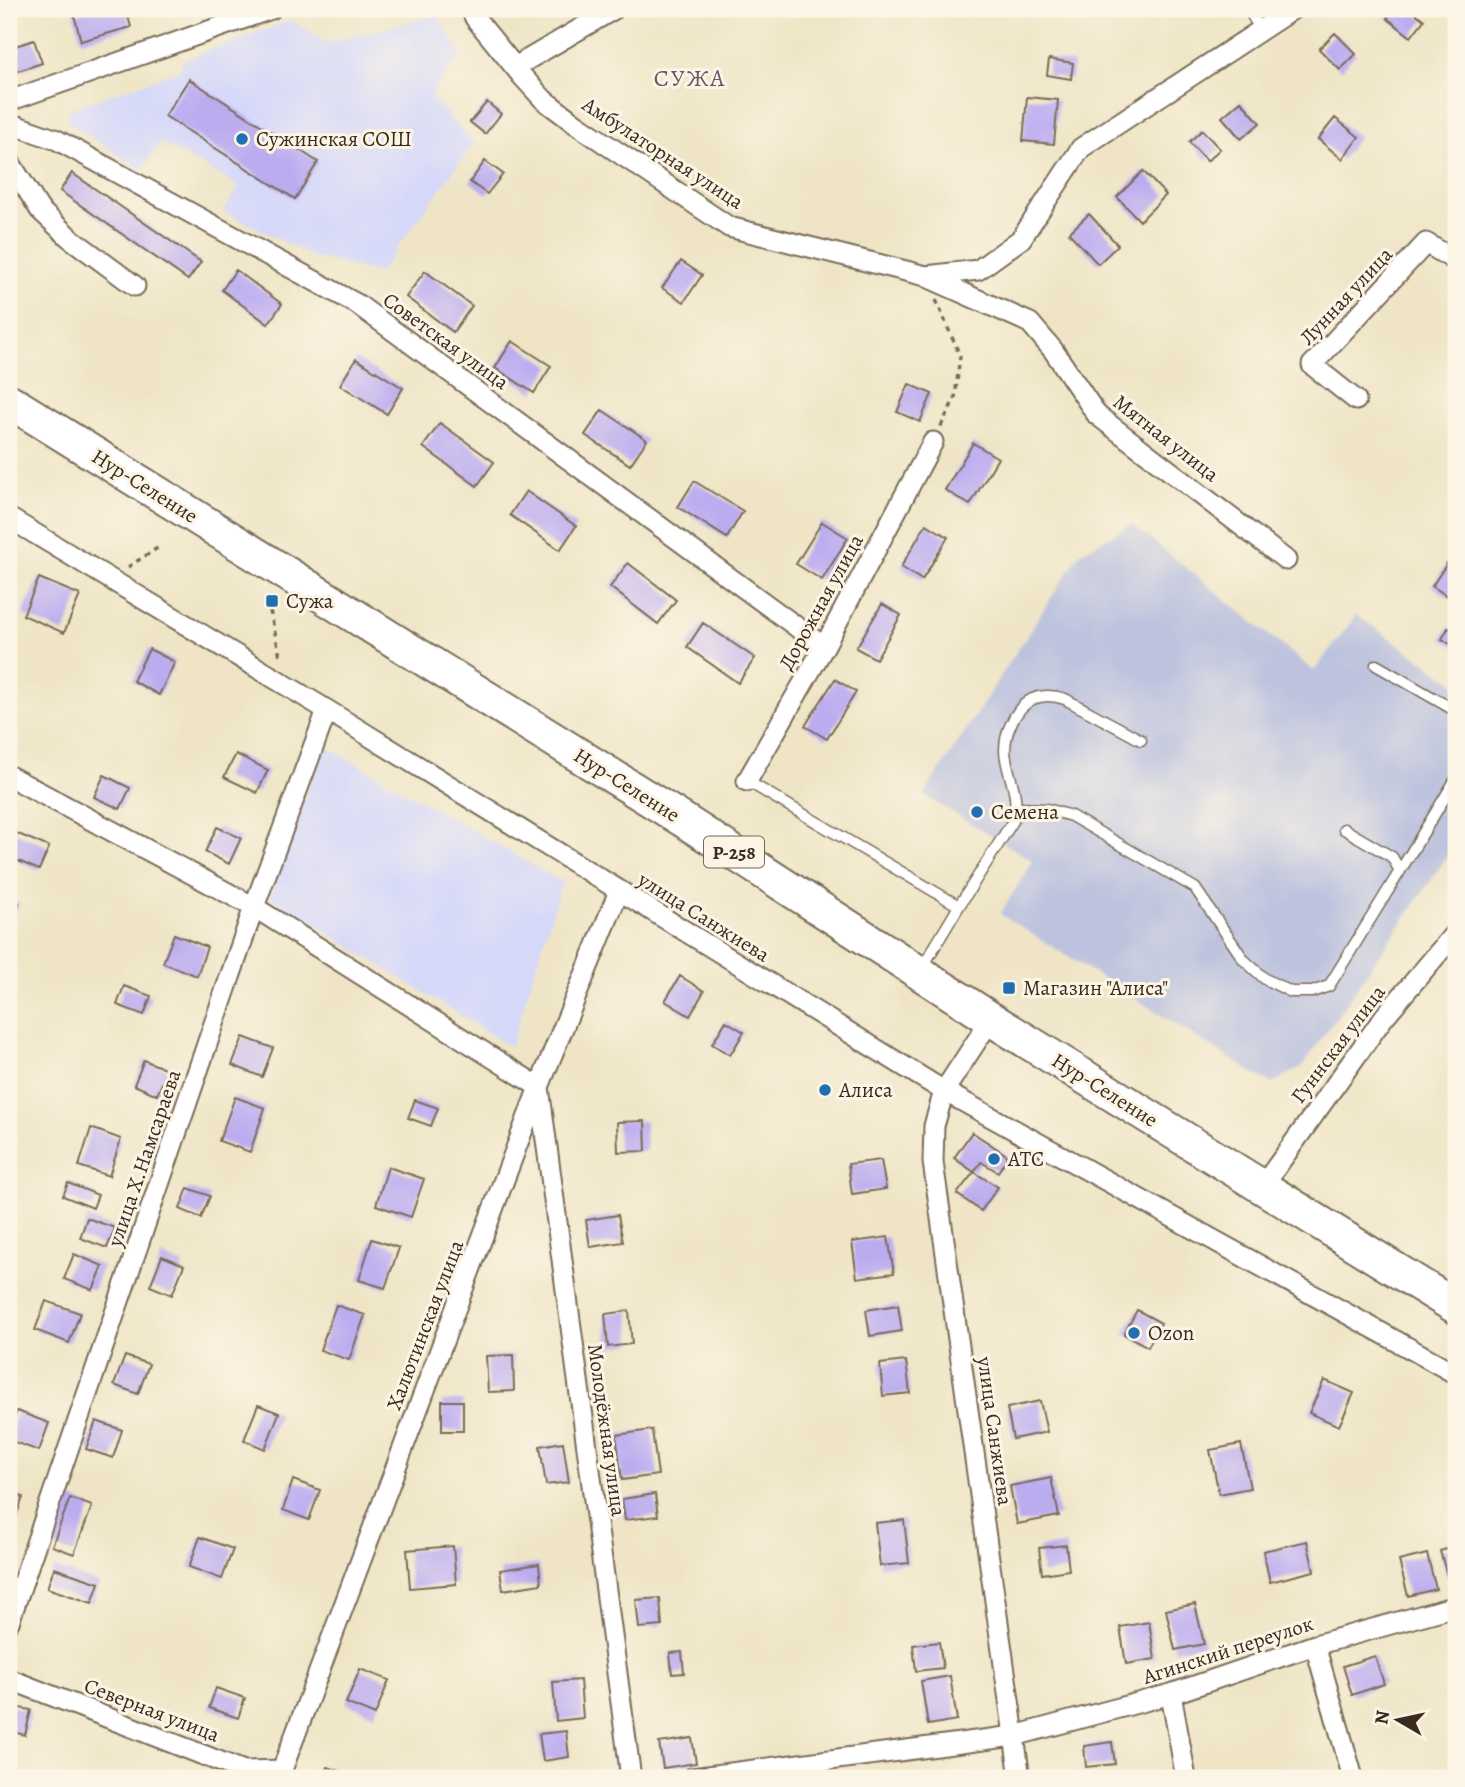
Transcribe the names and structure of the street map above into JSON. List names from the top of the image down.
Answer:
{
  "streets": {
    "highway": ["Нур-Селение", "Р-258"],
    "street": [
      "Амбулаторная улица",
      "Лунная улица",
      "Советская улица",
      "Мятная улица",
      "Дорожная улица",
      "улица Санжиева",
      "Гуннская улица",
      "улица Х.Намсараева",
      "Халютинская улица",
      "Молодёжная улица",
      "Агинский переулок",
      "Северная улица"
    ]
  },
  "crossings": [
    ["Амбулаторная улица", "Мятная улица"],
    ["Советская улица", "Дорожная улица"],
    ["Нур-Селение", "улица Санжиева"],
    ["Нур-Селение", "Гуннская улица"],
    ["улица Санжиева", "улица Х.Намсараева"],
    ["улица Санжиева", "Халютинская улица"],
    ["улица Санжиева", "Агинский переулок"],
    ["Халютинская улица", "Молодёжная улица"],
    ["Халютинская улица", "Северная улица"]
  ],
  "districts": ["СУЖА"],
  "places": {
    "other": [
      "Сужинская СОШ",
      "Семена",
      "Алиса",
      "АТС",
      "Ozon"
    ],
    "transit": ["Сужа", "Магазин \"Алиса\""]
  },
  "north": "left"
}
